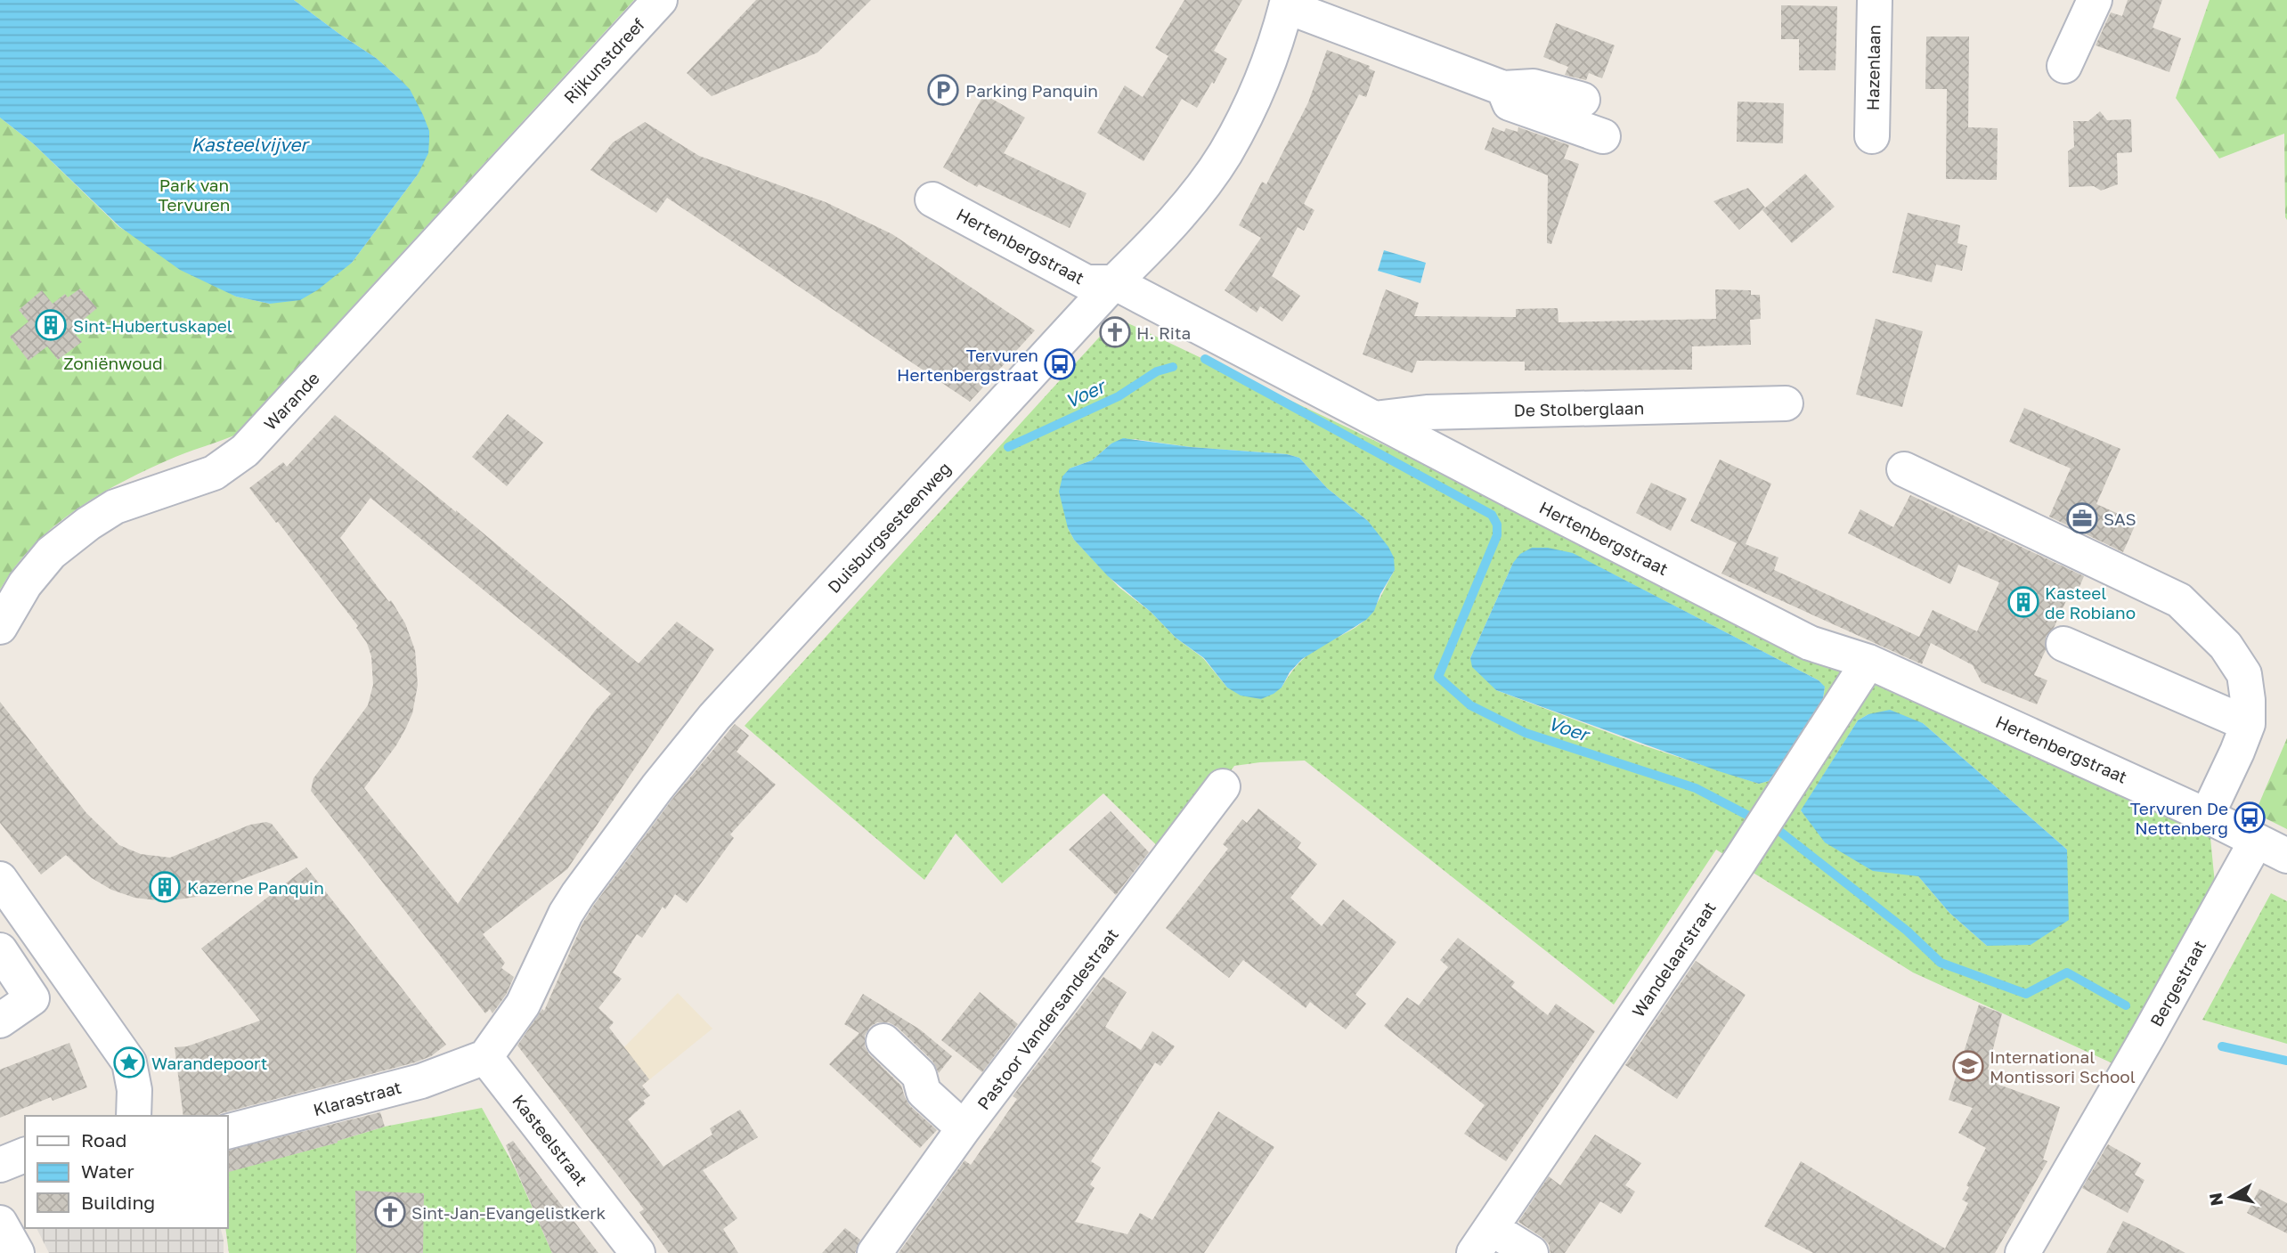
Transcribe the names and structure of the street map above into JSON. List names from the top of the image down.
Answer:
{
  "streets": {
    "street": [
      "Rijkunstdreef",
      "Hazenlaan",
      "Hertenbergstraat",
      "Warande",
      "De Stolberglaan",
      "Duisburgsesteenweg",
      "Wandelaarstraat",
      "Bergestraat",
      "Pastoor Vandersandestraat",
      "Klarastraat",
      "Kasteelstraat"
    ]
  },
  "crossings": [
    ["Rijkunstdreef", "Warande"],
    ["Hertenbergstraat", "De Stolberglaan"],
    ["Hertenbergstraat", "Duisburgsesteenweg"],
    ["Hertenbergstraat", "Wandelaarstraat"],
    ["Hertenbergstraat", "Bergestraat"],
    ["Duisburgsesteenweg", "Klarastraat"],
    ["Duisburgsesteenweg", "Kasteelstraat"],
    ["Klarastraat", "Kasteelstraat"]
  ],
  "water": ["Kasteelvijver", "Voer"],
  "parks": ["Park van Tervuren", "Zoniënwoud"],
  "places": {
    "parking": ["Parking Panquin"],
    "building": ["Sint-Hubertuskapel", "Kasteel de Robiano", "Kazerne Panquin"],
    "church": ["H. Rita", "Sint-Jan-Evangelistkerk"],
    "bus stop": ["Tervuren Hertenbergstraat", "Tervuren De Nettenberg"],
    "office": ["SAS"],
    "place": ["Warandepoort"],
    "school or university": ["International Montissori School"]
  },
  "legend": ["Road", "Water", "Building"],
  "north": "left"
}
